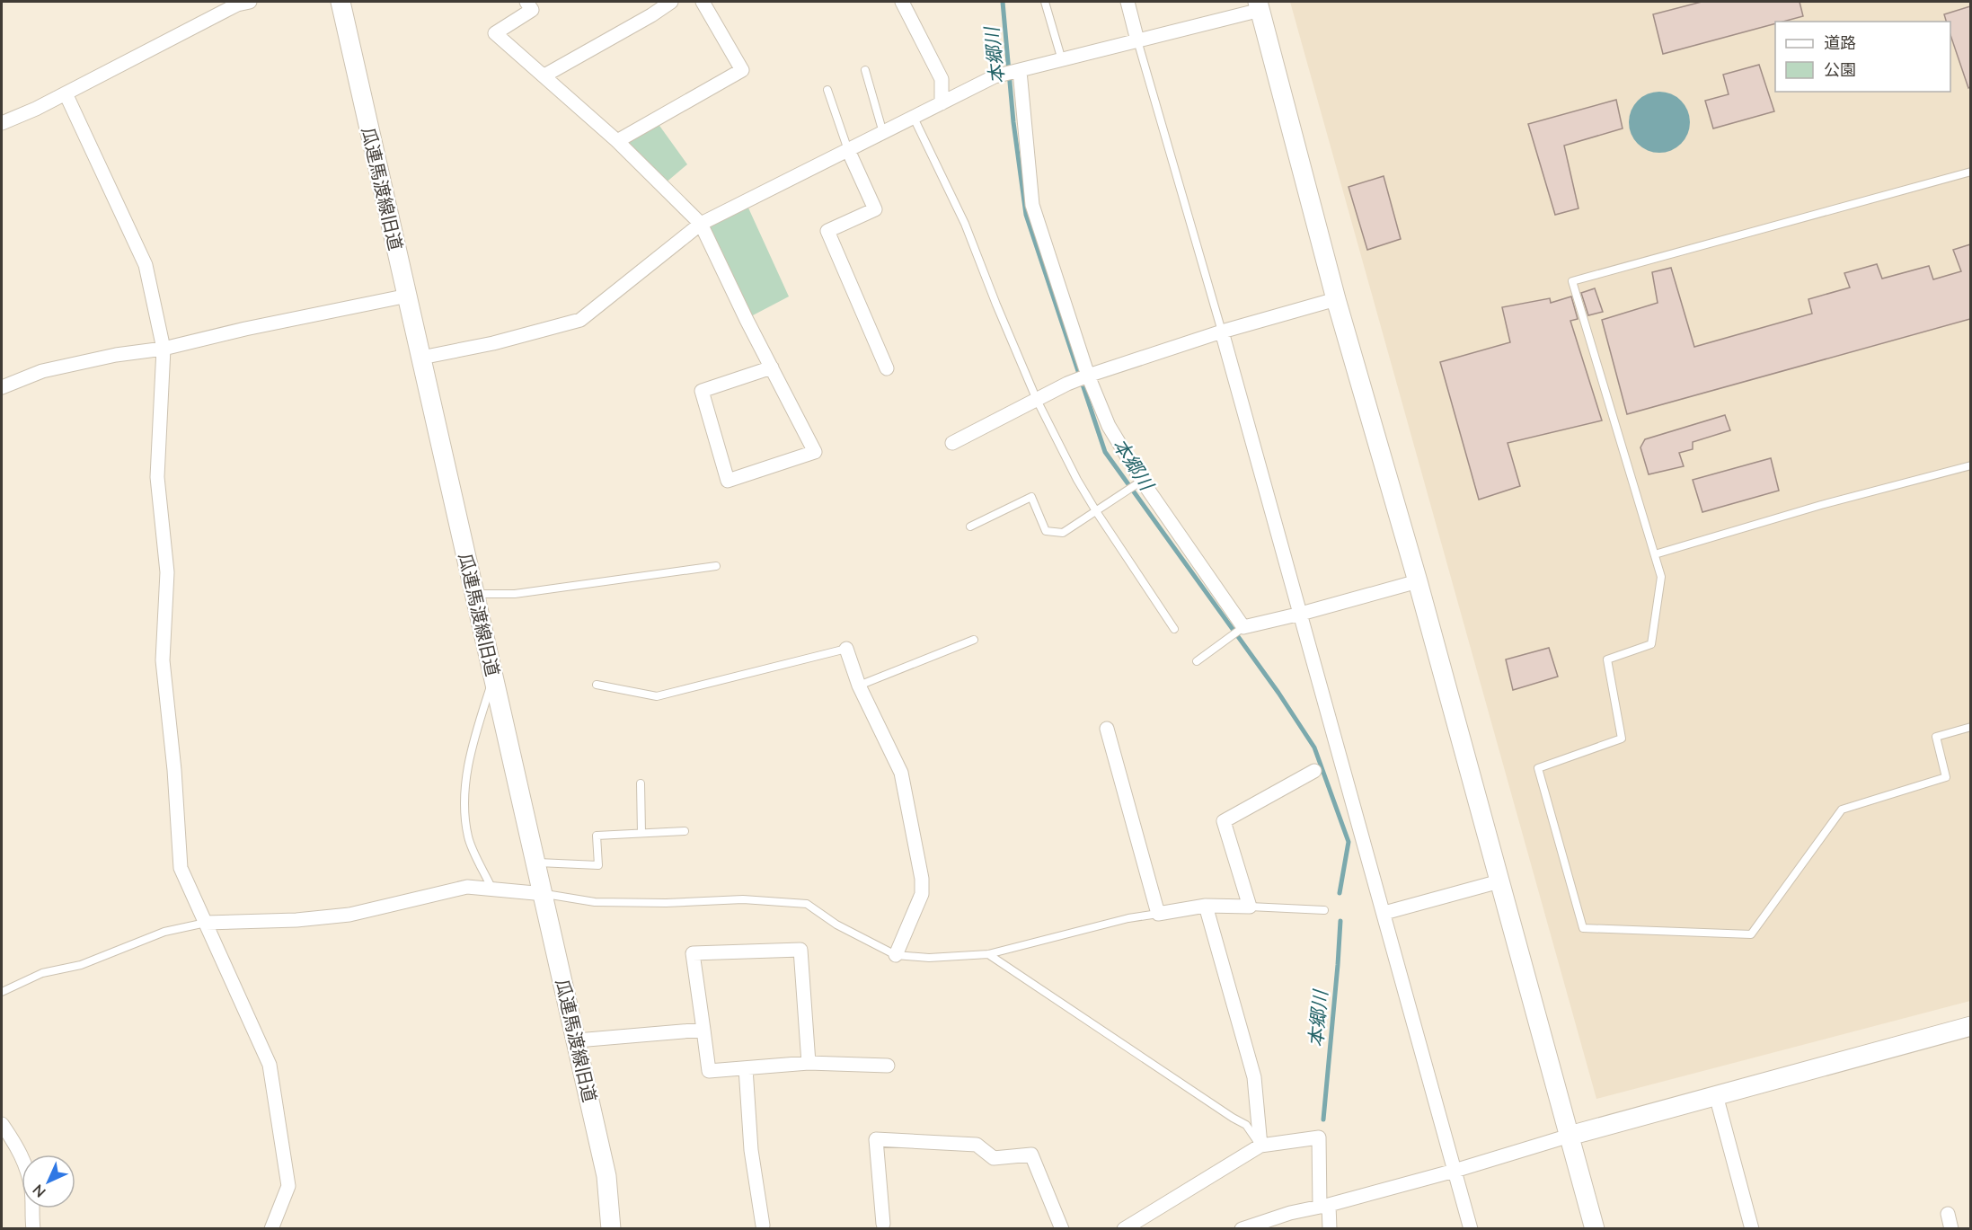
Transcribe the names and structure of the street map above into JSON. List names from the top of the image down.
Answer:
{
  "streets": {
    "street": ["瓜連馬渡線旧道"]
  },
  "water": ["本郷川"],
  "legend": ["道路", "公園"],
  "north": "bottom left"
}
